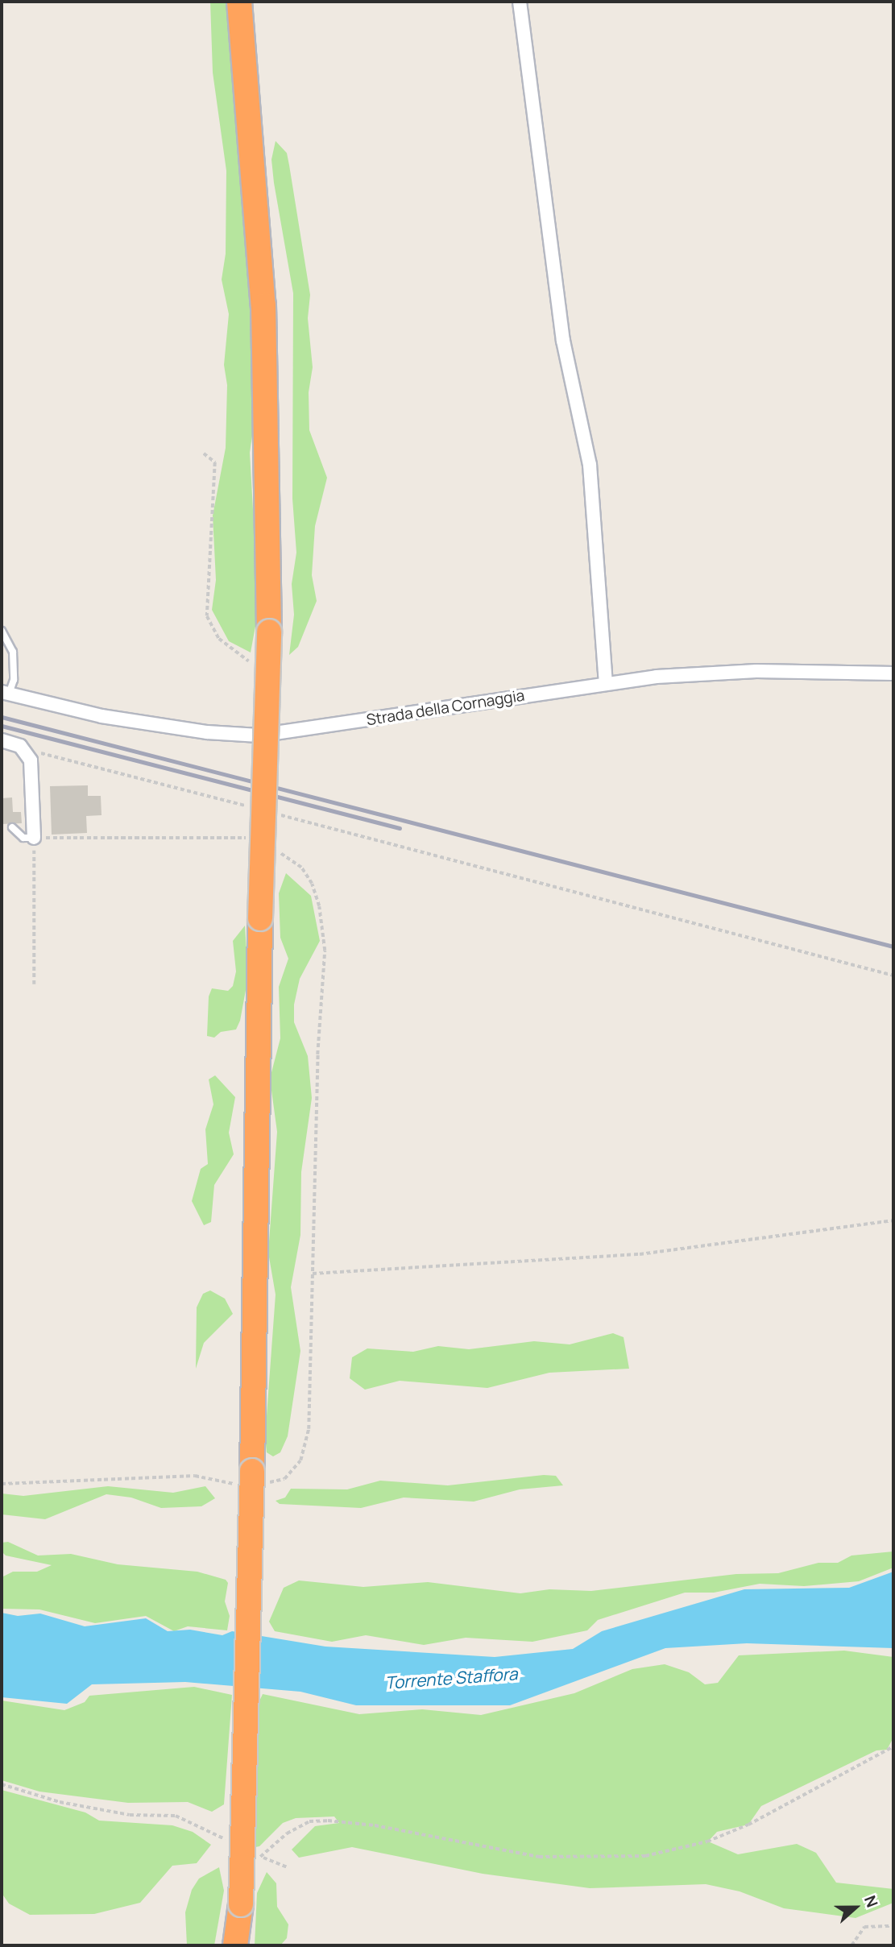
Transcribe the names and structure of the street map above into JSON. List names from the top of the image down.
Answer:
{
  "streets": {
    "street": ["Strada della Cornaggia"]
  },
  "water": ["Torrente Staffora"],
  "north": "right"
}
